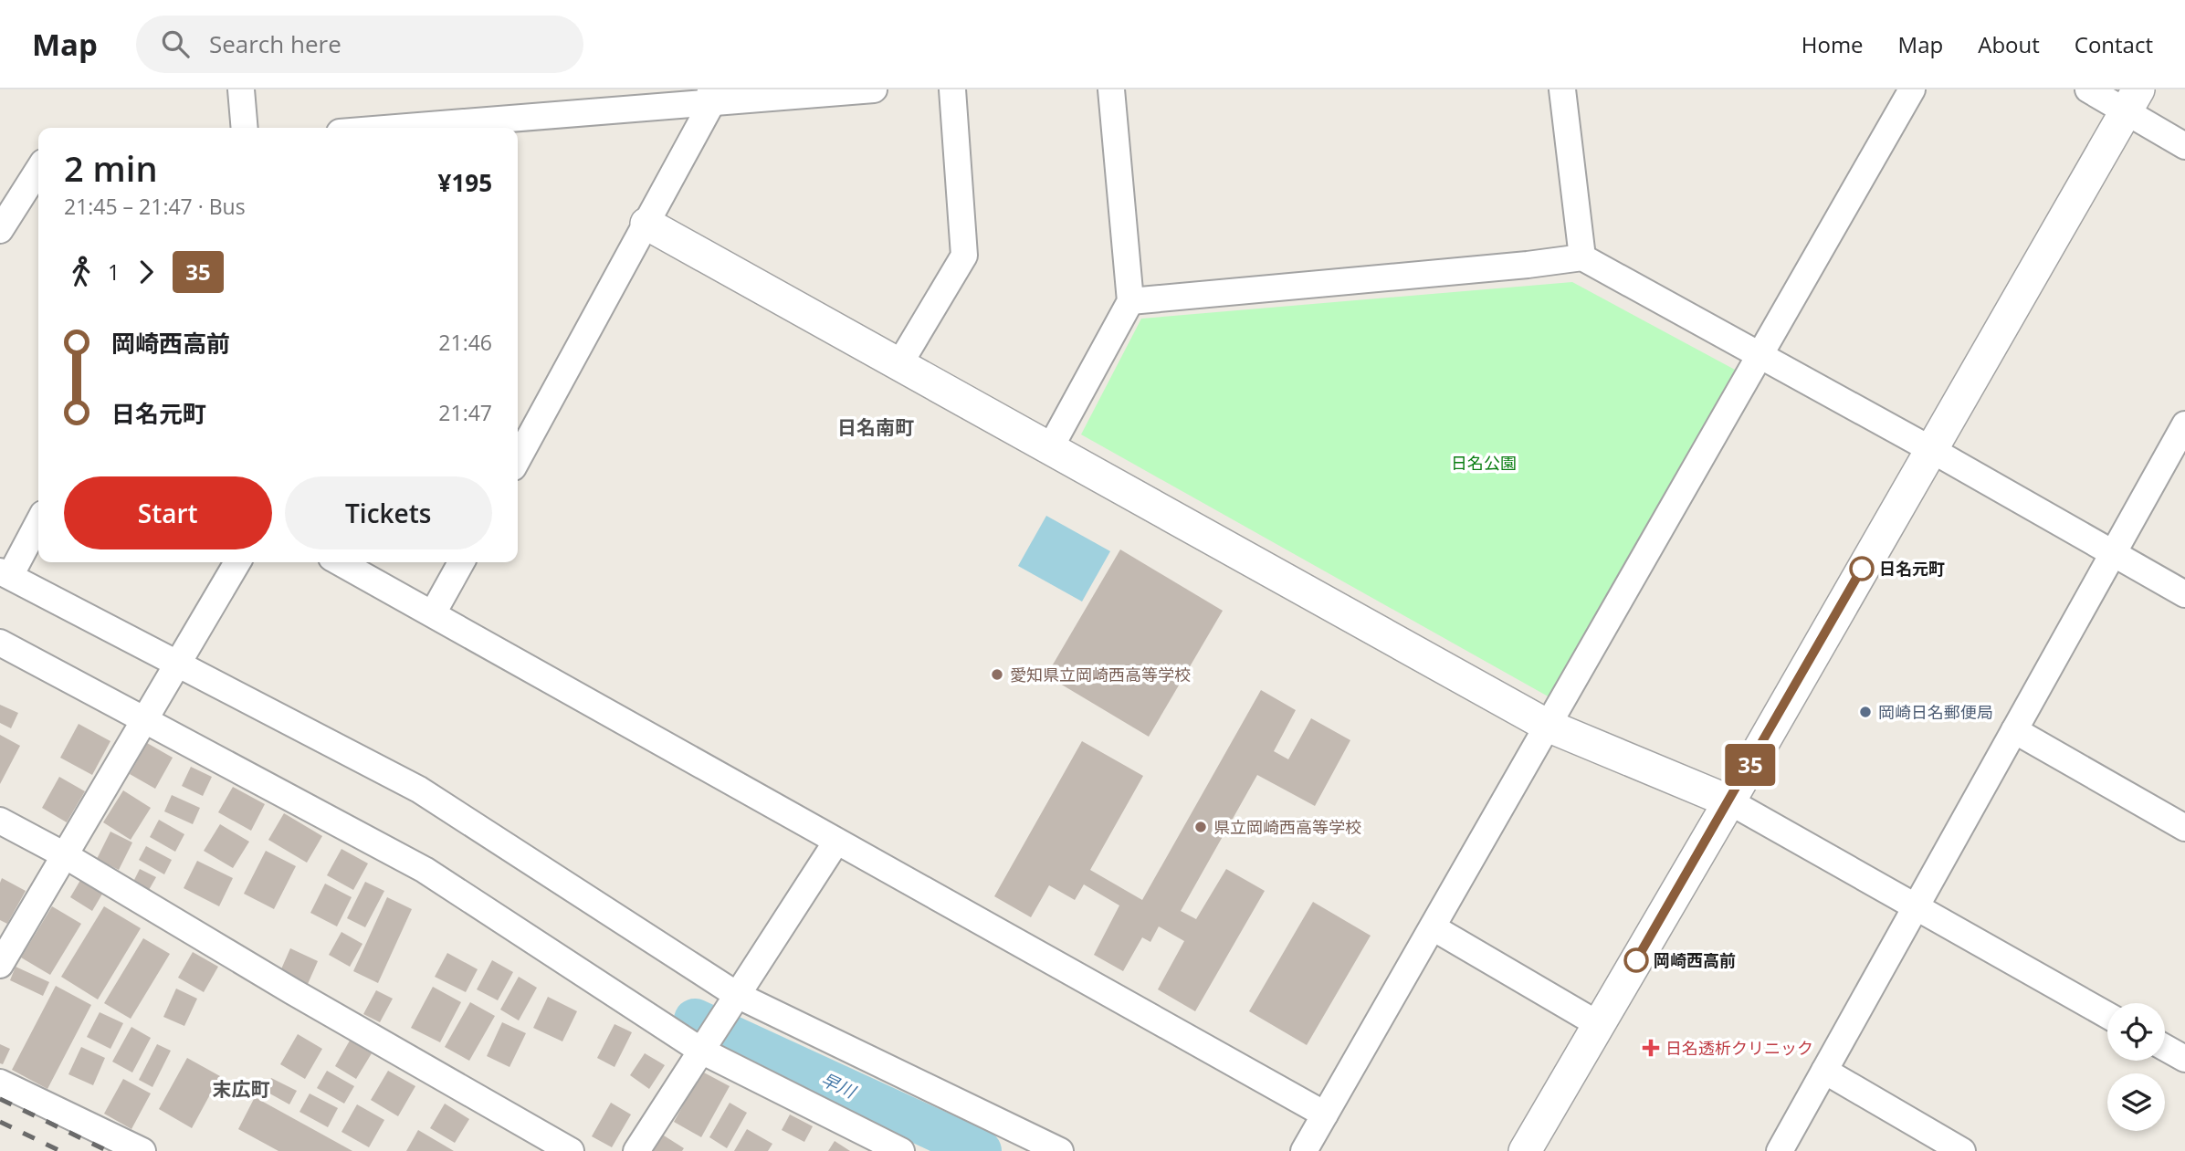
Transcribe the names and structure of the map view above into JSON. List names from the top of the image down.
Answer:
{
  "districts": ["日名南町", "末広町"],
  "water": ["早川"],
  "parks": ["日名公園"],
  "places": {
    "other": [
      "日名元町",
      "愛知県立岡崎西高等学校",
      "岡崎日名郵便局",
      "県立岡崎西高等学校",
      "岡崎西高前"
    ],
    "health": ["日名透析クリニック"]
  },
  "lines": ["bus line 35"],
  "page": {
    "header": "Map",
    "search": "Search here",
    "nav": [
      "Home",
      "Map",
      "About",
      "Contact"
    ],
    "on_map": "35",
    "heading": ["2 min", "21:45 – 21:47 · Bus", "¥195"],
    "legs": ["1", "35"],
    "list": [
      {
        "name": "岡崎西高前",
        "value": "21:46"
      },
      {
        "name": "日名元町",
        "value": "21:47"
      }
    ],
    "buttons": ["Start", "Tickets"]
  }
}
